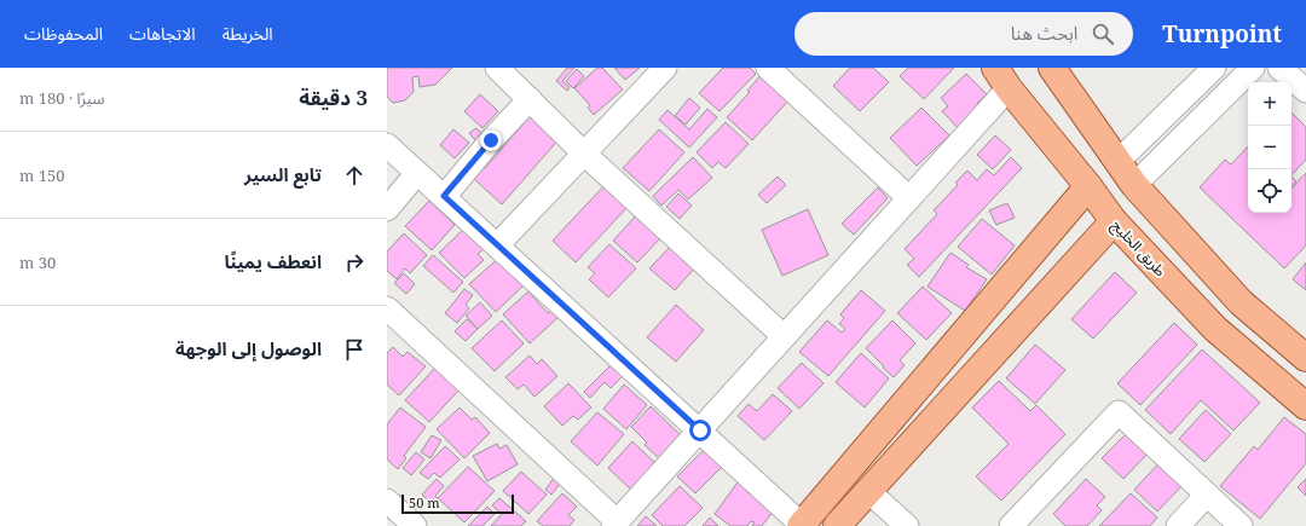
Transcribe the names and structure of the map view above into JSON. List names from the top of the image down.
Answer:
{
  "streets": {
    "main road": ["طريق الخليج"]
  },
  "scale_bar": "50 m",
  "page": {
    "header": "Turnpoint",
    "search": "ابحث هنا",
    "nav": ["الخريطة", "الاتجاهات", "المحفوظات"],
    "heading": ["3 دقيقة", "سيرًا · 180 m"],
    "map_buttons": ["+", "−"],
    "list": [
      ["تابع السير", "150 m"],
      ["انعطف يمينًا", "30 m"],
      "الوصول إلى الوجهة"
    ],
    "scale": "50 m"
  }
}
